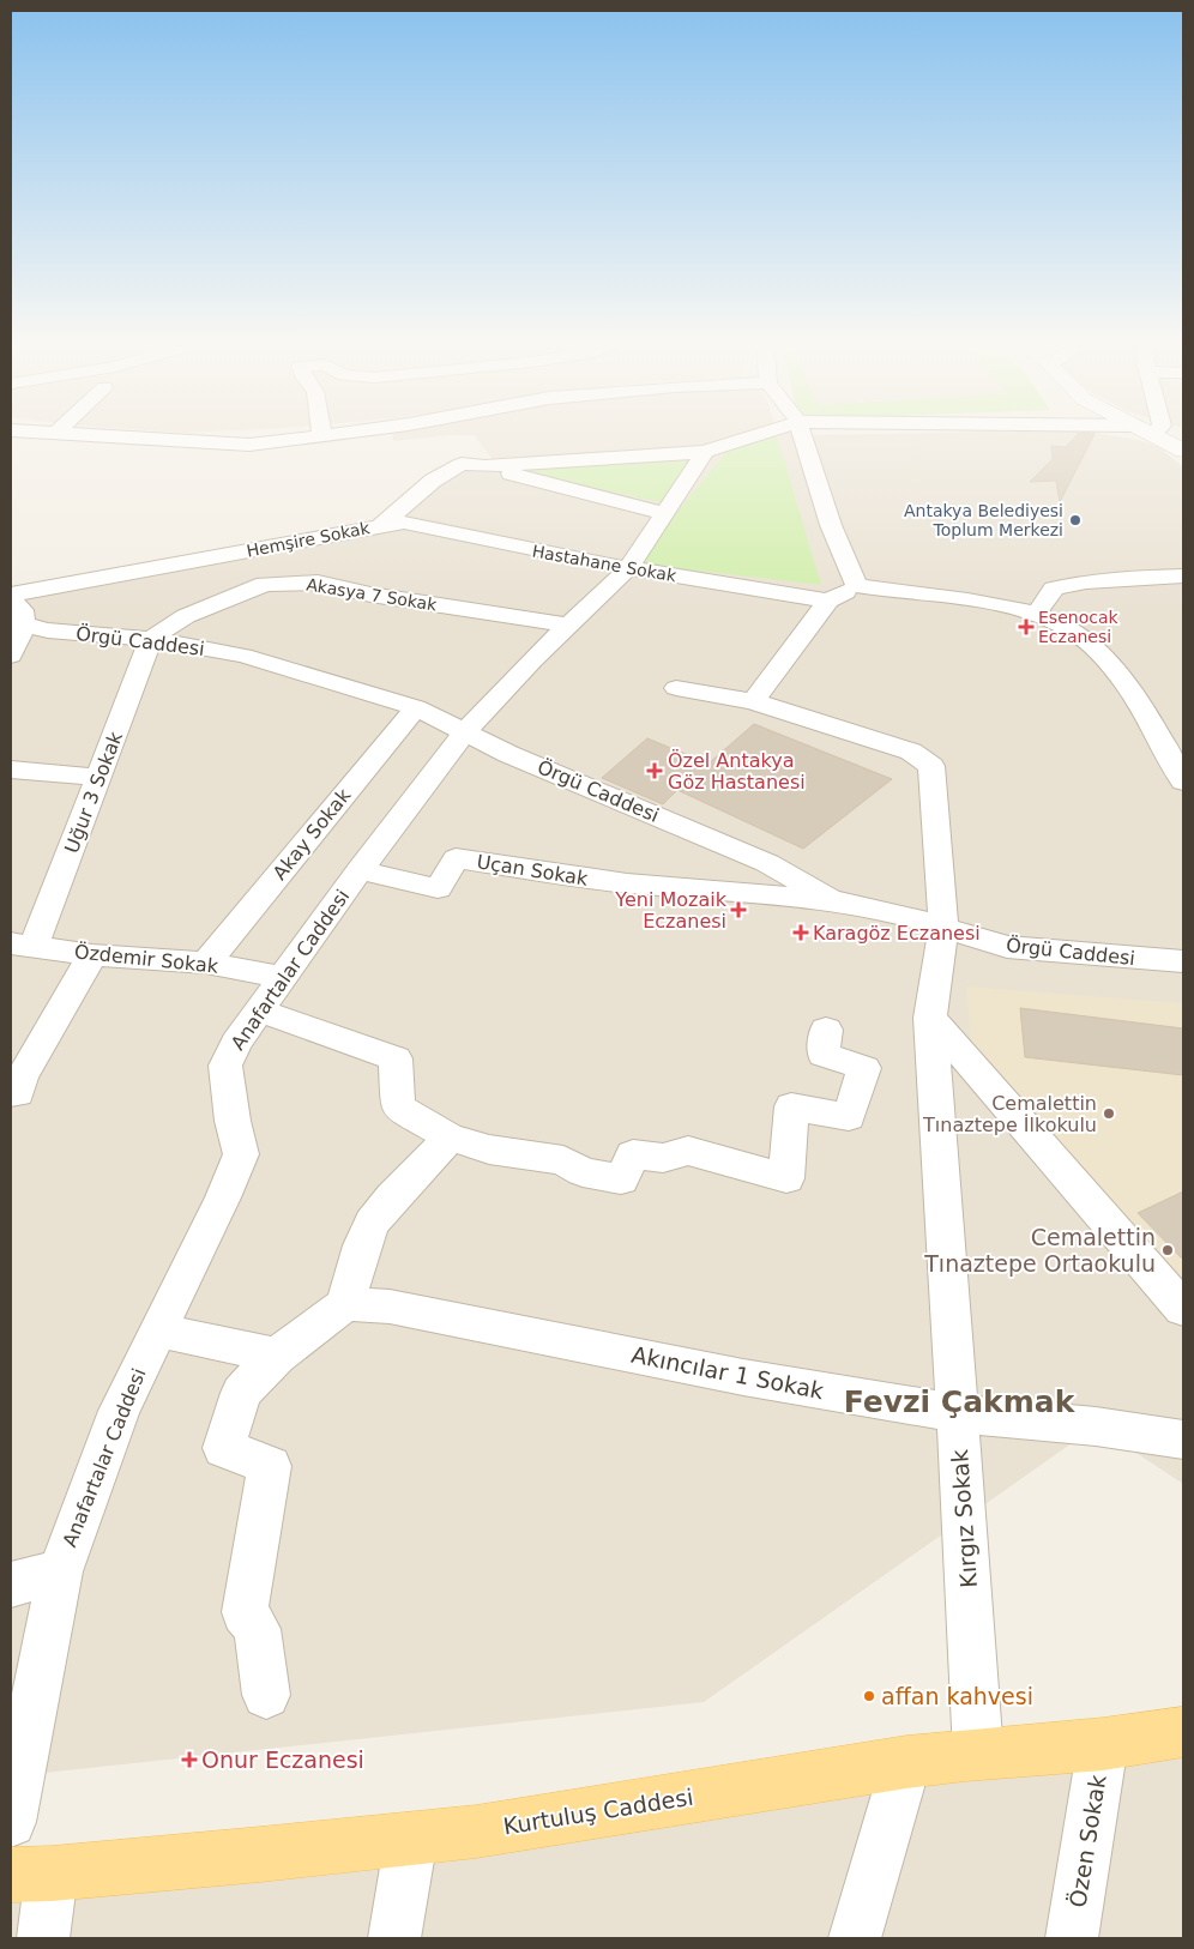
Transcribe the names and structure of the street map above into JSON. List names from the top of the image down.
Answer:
{
  "streets": {
    "main road": ["Kurtuluş Caddesi"],
    "street": [
      "Hemşire Sokak",
      "Hastahane Sokak",
      "Akasya 7 Sokak",
      "Örgü Caddesi",
      "Uğur 3 Sokak",
      "Akay Sokak",
      "Uçan Sokak",
      "Özdemir Sokak",
      "Anafartalar Caddesi",
      "Akıncılar 1 Sokak",
      "Kırgız Sokak",
      "Özen Sokak"
    ]
  },
  "crossings": [
    ["Hemşire Sokak", "Hastahane Sokak"],
    ["Hemşire Sokak", "Örgü Caddesi"],
    ["Hemşire Sokak", "Anafartalar Caddesi"],
    ["Hastahane Sokak", "Anafartalar Caddesi"],
    ["Akasya 7 Sokak", "Örgü Caddesi"],
    ["Akasya 7 Sokak", "Uğur 3 Sokak"],
    ["Akasya 7 Sokak", "Anafartalar Caddesi"],
    ["Örgü Caddesi", "Uğur 3 Sokak"],
    ["Örgü Caddesi", "Akay Sokak"],
    ["Örgü Caddesi", "Uçan Sokak"],
    ["Örgü Caddesi", "Anafartalar Caddesi"],
    ["Örgü Caddesi", "Kırgız Sokak"],
    ["Uğur 3 Sokak", "Özdemir Sokak"],
    ["Akay Sokak", "Özdemir Sokak"],
    ["Uçan Sokak", "Anafartalar Caddesi"],
    ["Özdemir Sokak", "Anafartalar Caddesi"],
    ["Akıncılar 1 Sokak", "Kırgız Sokak"],
    ["Kırgız Sokak", "Kurtuluş Caddesi"],
    ["Kurtuluş Caddesi", "Özen Sokak"]
  ],
  "districts": ["Fevzi Çakmak"],
  "places": {
    "other": [
      "Antakya Belediyesi Toplum Merkezi",
      "Cemalettin Tınaztepe İlkokulu",
      "Cemalettin Tınaztepe Ortaokulu",
      "affan kahvesi"
    ],
    "health": [
      "Esenocak Eczanesi",
      "Özel Antakya Göz Hastanesi",
      "Yeni Mozaik Eczanesi",
      "Karagöz Eczanesi",
      "Onur Eczanesi"
    ]
  }
}
